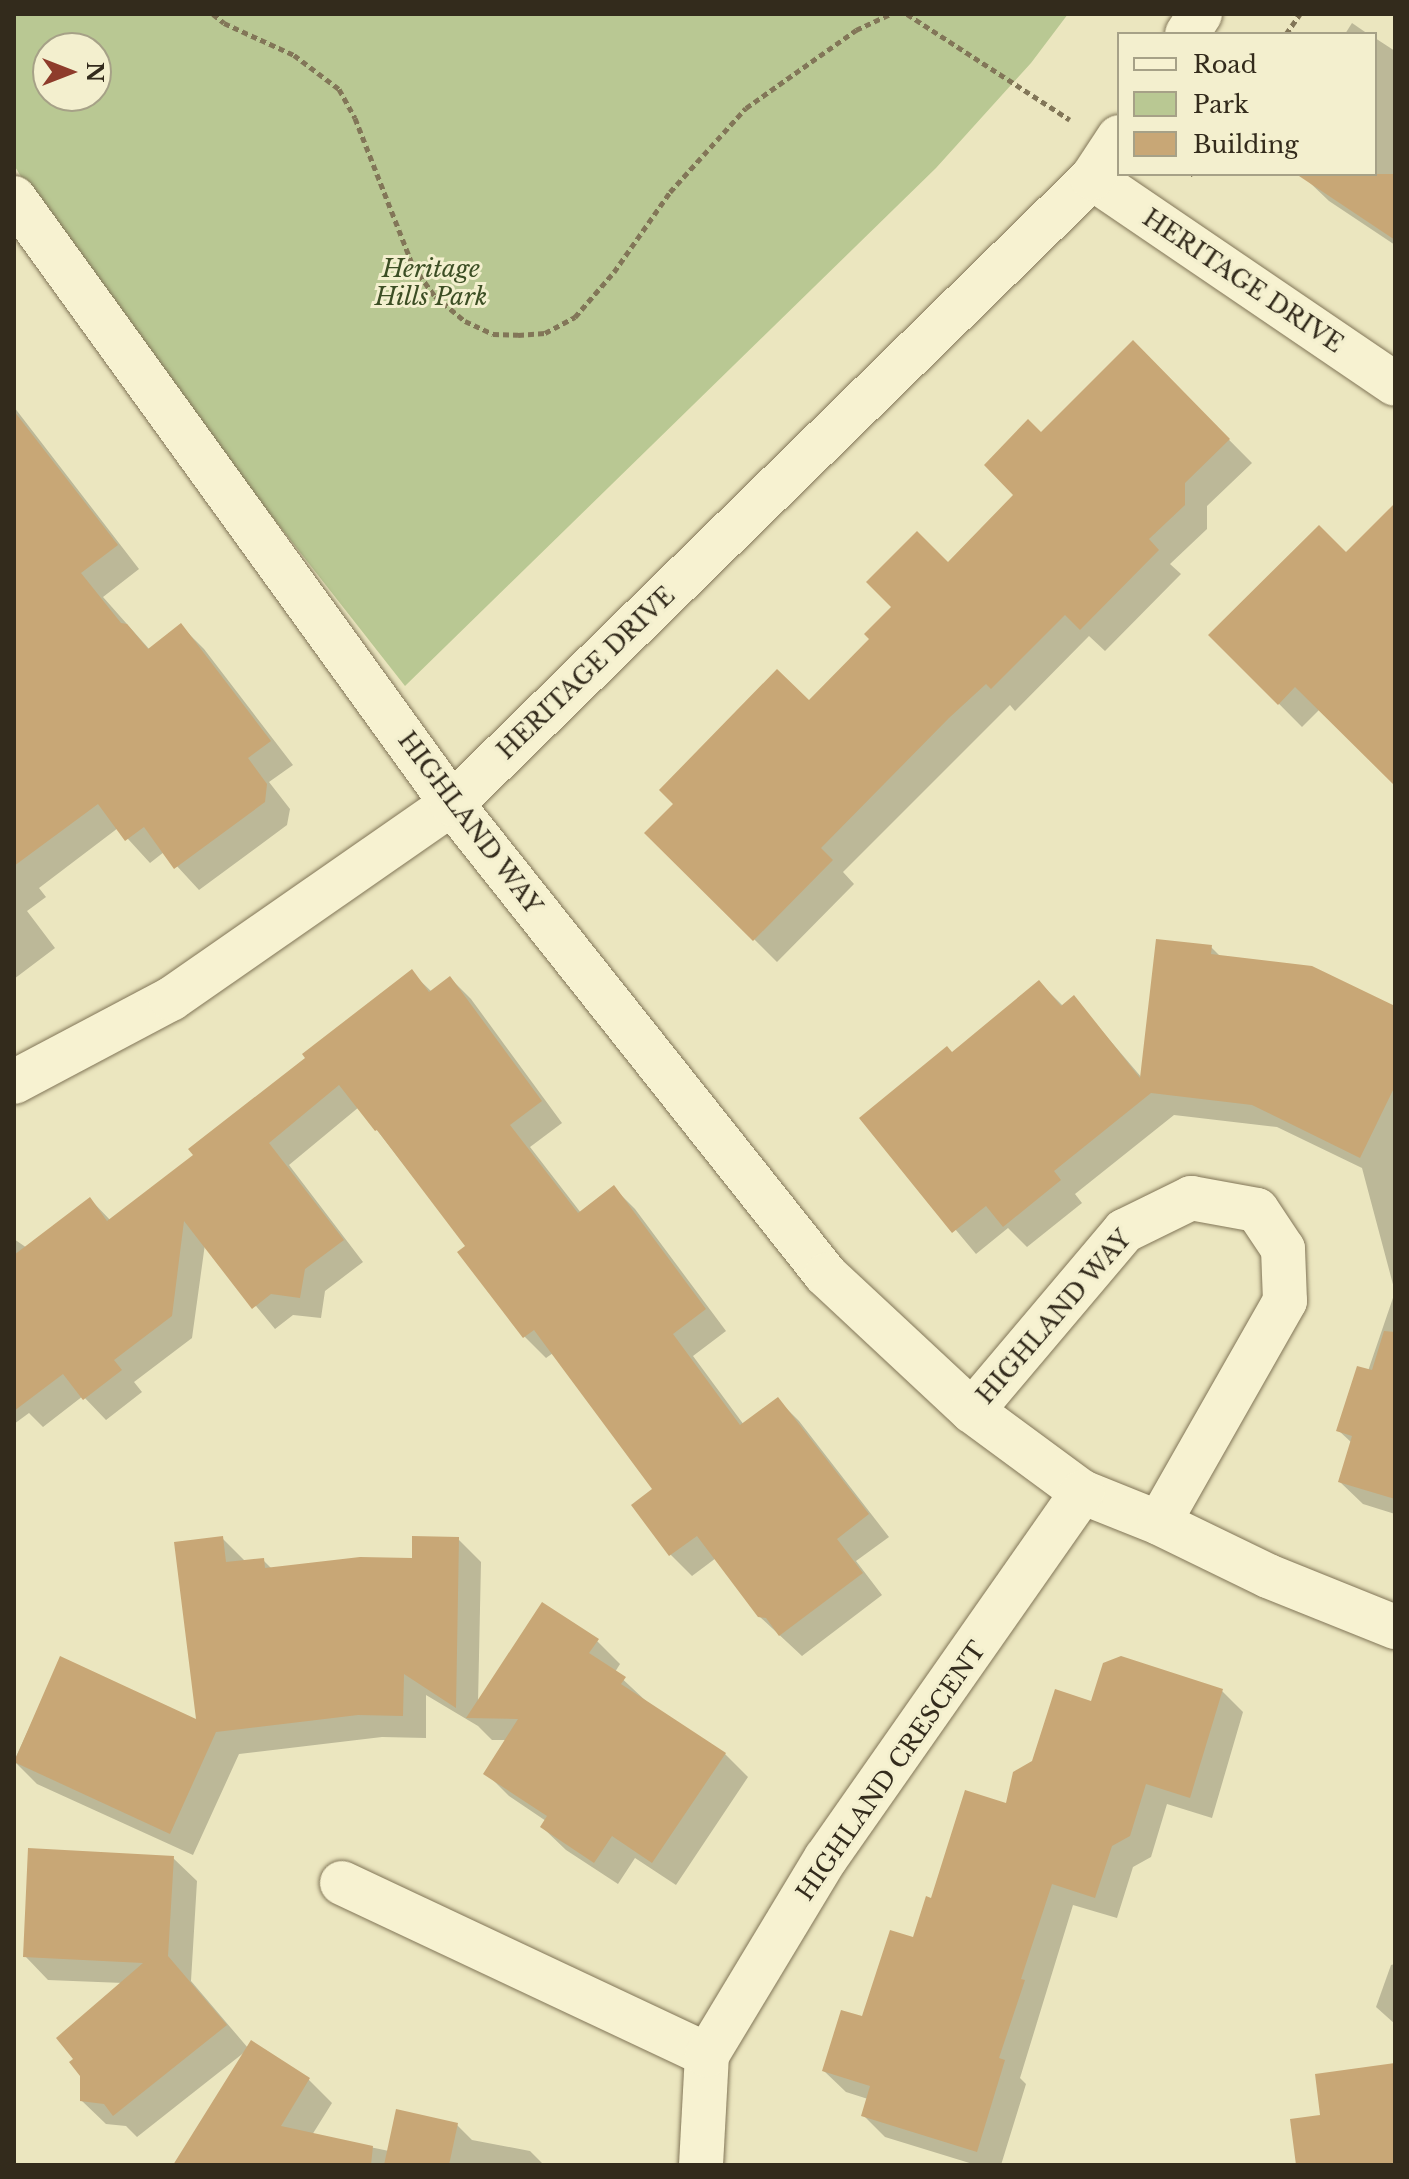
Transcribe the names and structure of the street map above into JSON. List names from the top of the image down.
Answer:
{
  "streets": {
    "street": ["HERITAGE DRIVE", "HIGHLAND WAY", "HIGHLAND CRESCENT"]
  },
  "crossings": [
    ["HERITAGE DRIVE", "HIGHLAND WAY"],
    ["HIGHLAND WAY", "HIGHLAND CRESCENT"]
  ],
  "parks": ["Heritage Hills Park"],
  "legend": ["Road", "Park", "Building"],
  "north": "right"
}
